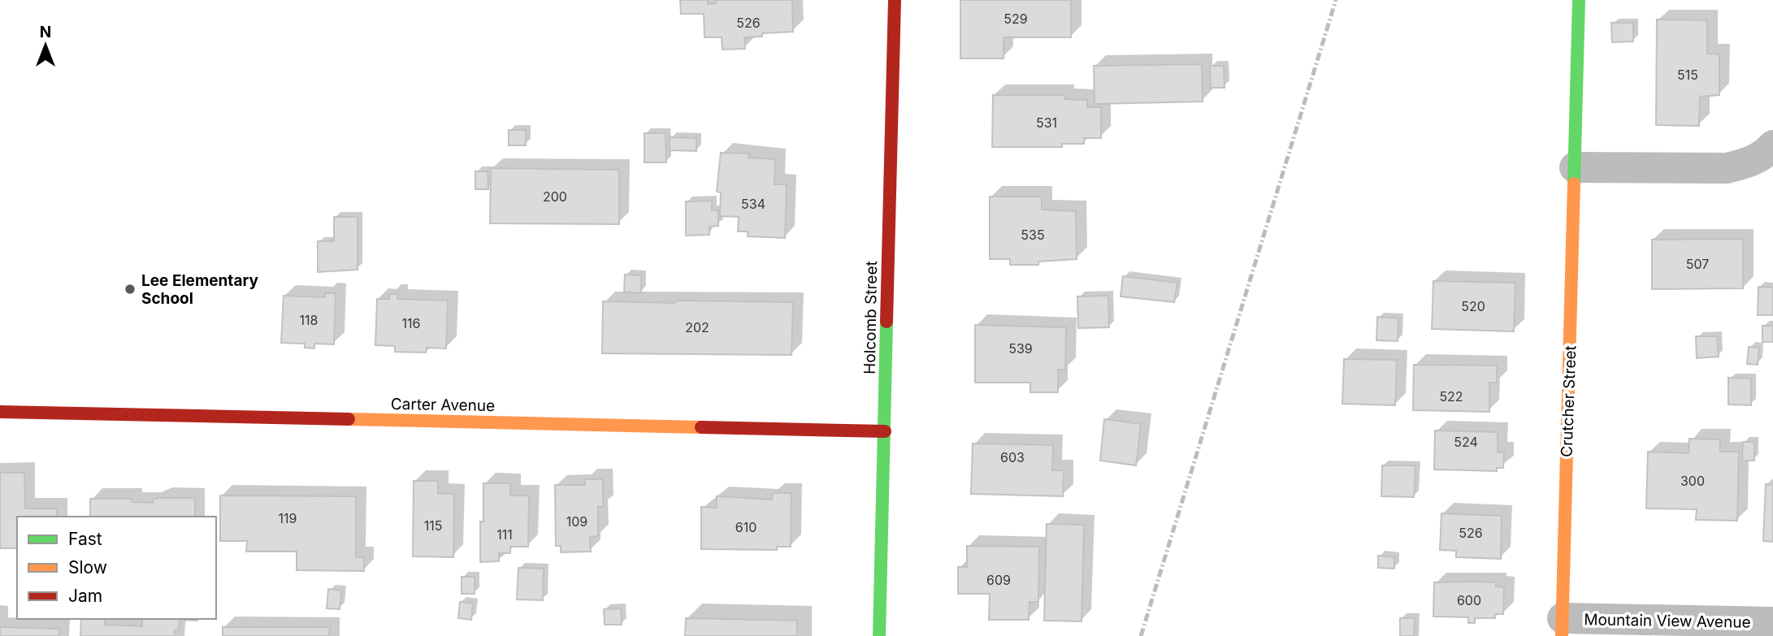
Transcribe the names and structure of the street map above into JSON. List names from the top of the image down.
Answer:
{
  "streets": {
    "street": [
      "Holcomb Street",
      "Crutcher Street",
      "Carter Avenue",
      "Mountain View Avenue"
    ]
  },
  "crossings": [
    ["Holcomb Street", "Carter Avenue"],
    ["Crutcher Street", "Mountain View Avenue"]
  ],
  "places": ["Lee Elementary School"],
  "house_numbers": [
    "529",
    "526",
    "515",
    "531",
    "200",
    "534",
    "535",
    "507",
    "520",
    "118",
    "116",
    "202",
    "539",
    "522",
    "524",
    "603",
    "300",
    "119",
    "109",
    "115",
    "610",
    "526",
    "111",
    "609",
    "600"
  ],
  "legend": ["Fast", "Slow", "Jam"],
  "north": "top"
}
